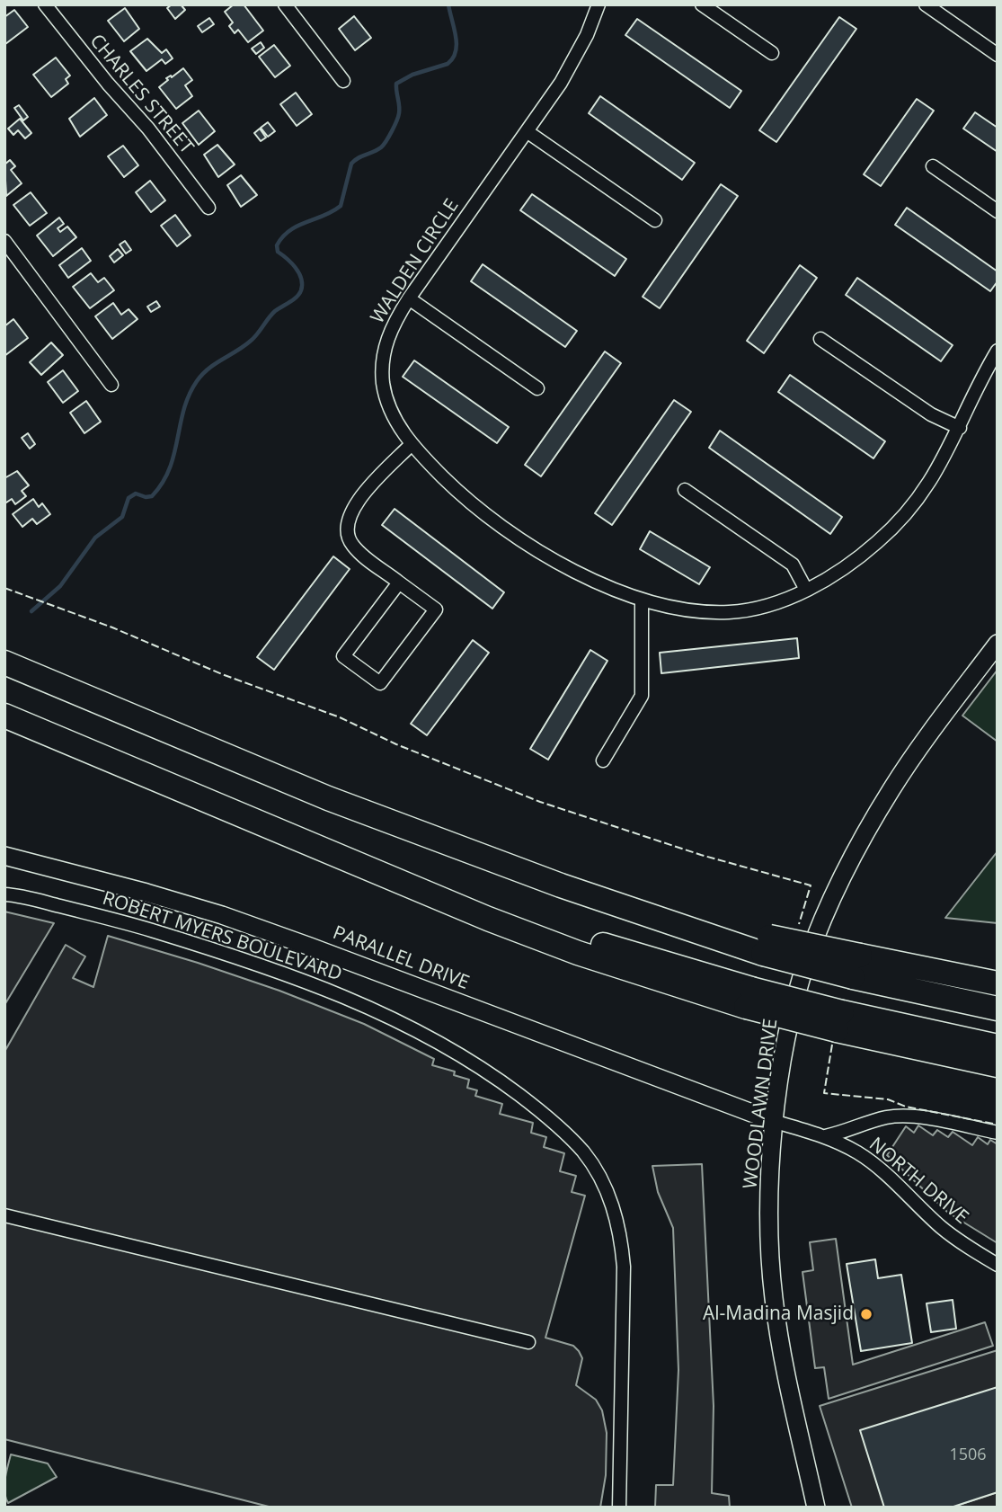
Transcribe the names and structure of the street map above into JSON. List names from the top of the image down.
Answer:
{
  "streets": {
    "main road": ["PARALLEL DRIVE", "WOODLAWN DRIVE"],
    "street": [
      "CHARLES STREET",
      "WALDEN CIRCLE",
      "ROBERT MYERS BOULEVARD",
      "NORTH DRIVE"
    ]
  },
  "crossings": [
    ["PARALLEL DRIVE", "WOODLAWN DRIVE"],
    ["PARALLEL DRIVE", "NORTH DRIVE"],
    ["WOODLAWN DRIVE", "NORTH DRIVE"]
  ],
  "places": ["Al-Madina Masjid"],
  "house_numbers": ["1506"]
}
